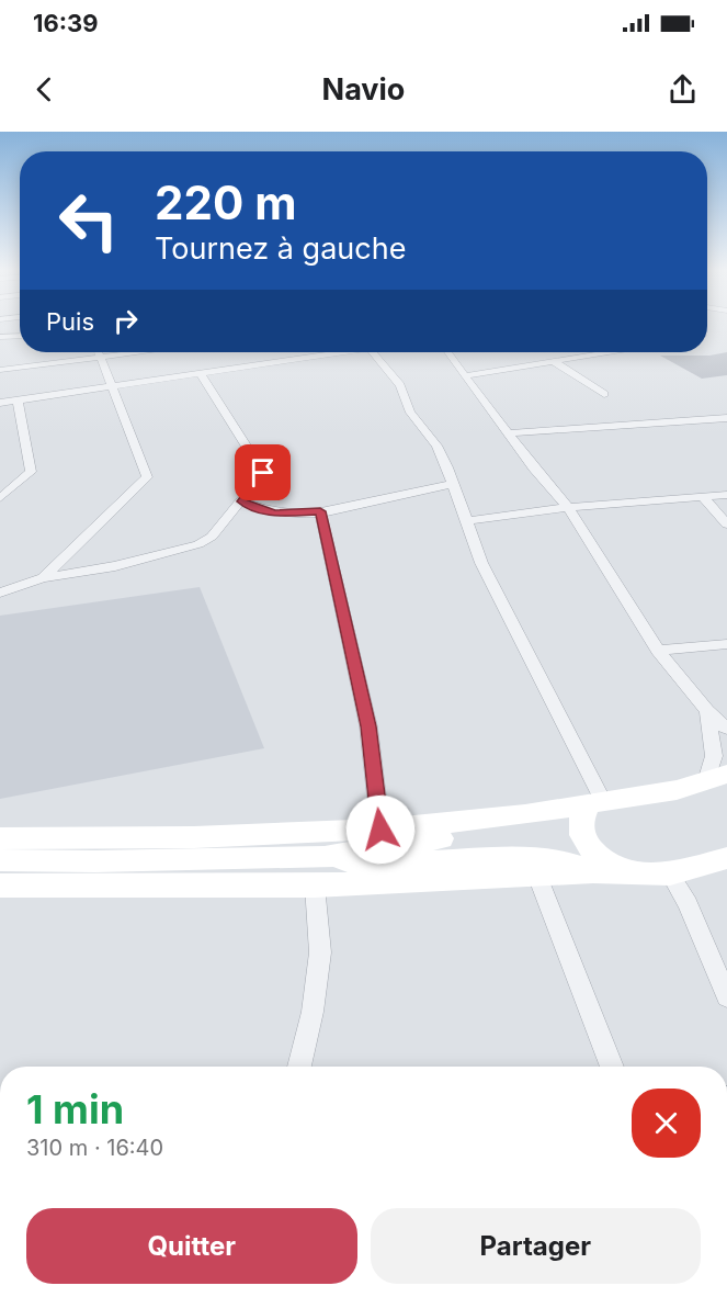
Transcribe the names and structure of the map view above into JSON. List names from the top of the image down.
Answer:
{
  "page": {
    "status": "16:39",
    "header": "Navio",
    "turn": ["220 m", "Tournez à gauche"],
    "then": "Puis",
    "heading": ["1 min", "310 m · 16:40"],
    "buttons": ["Quitter", "Partager"]
  }
}
